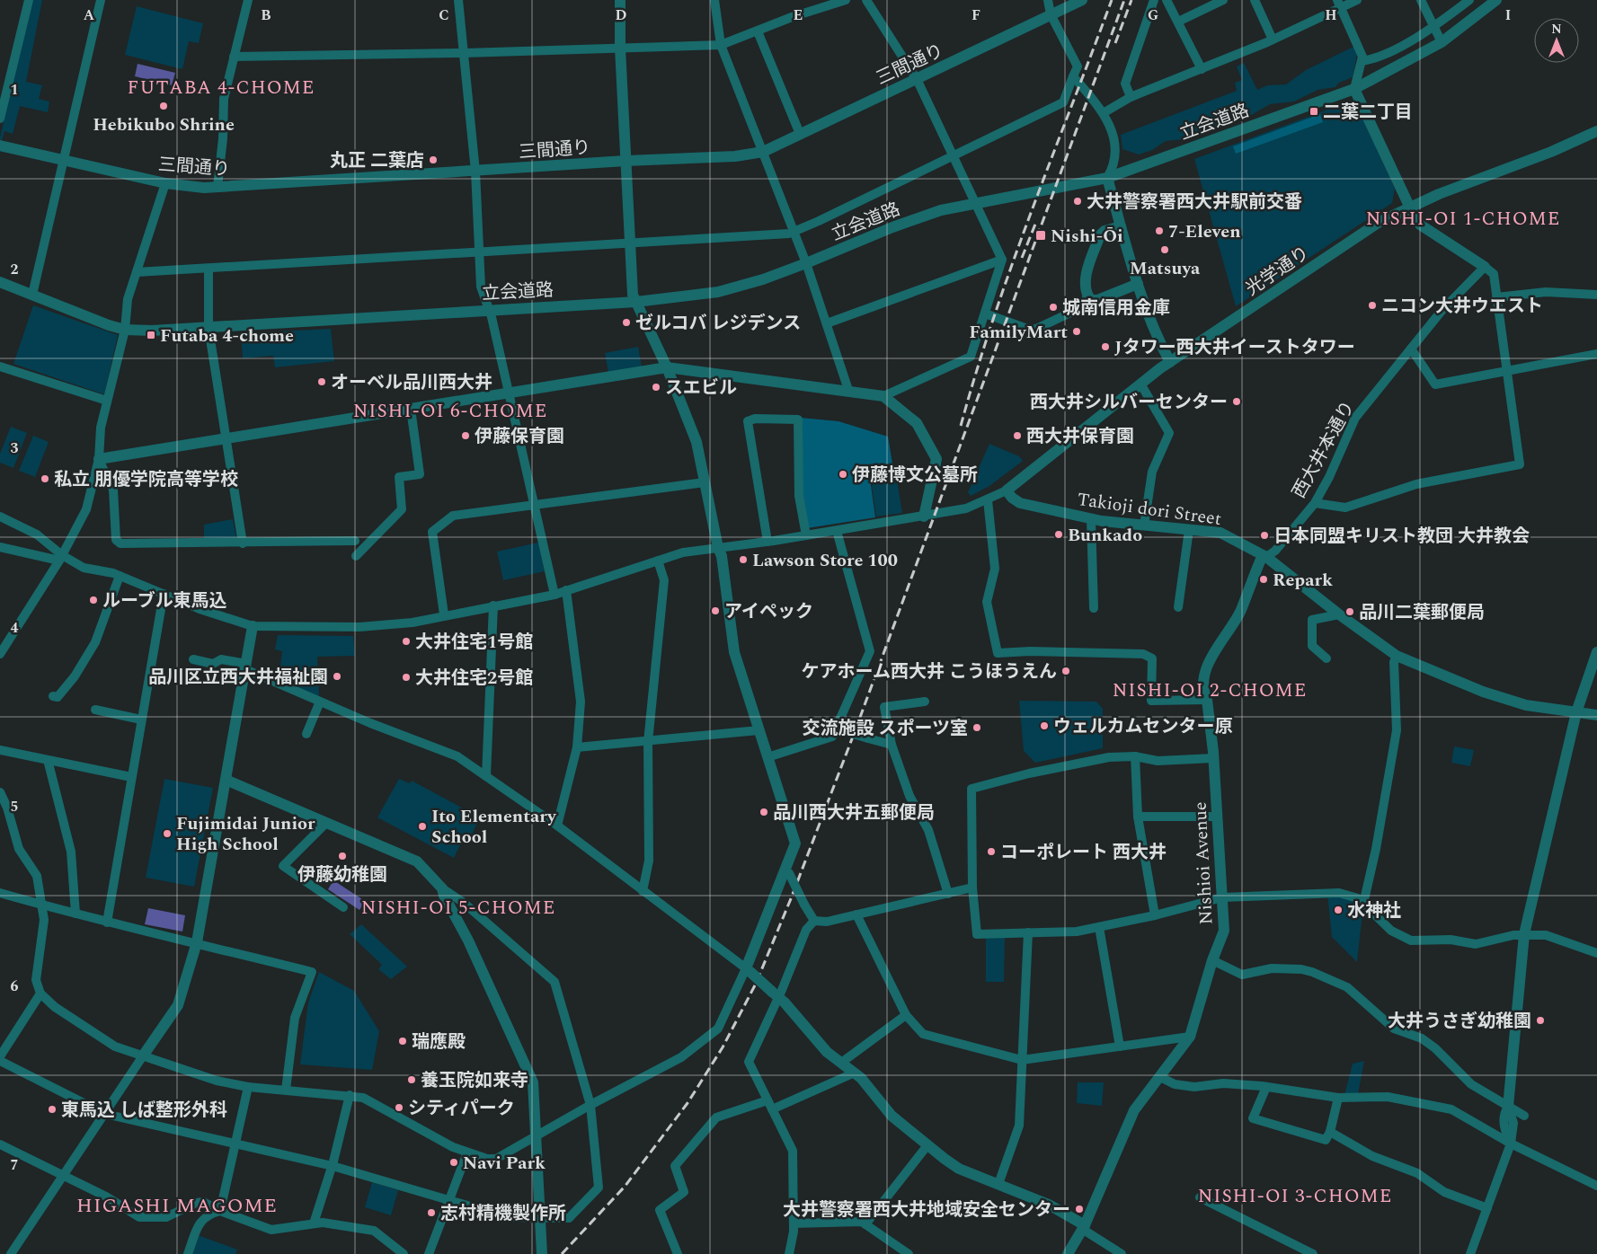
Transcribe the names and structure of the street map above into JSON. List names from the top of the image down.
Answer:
{
  "streets": {
    "street": [
      "三間通り",
      "立会道路",
      "光学通り",
      "西大井本通り",
      "Takioji dori Street",
      "Nishioi Avenue"
    ]
  },
  "crossings": [
    ["光学通り", "Takioji dori Street"],
    ["西大井本通り", "Takioji dori Street"],
    ["西大井本通り", "Nishioi Avenue"],
    ["Takioji dori Street", "Nishioi Avenue"]
  ],
  "districts": [
    "FUTABA 4-CHOME",
    "NISHI-OI 1-CHOME",
    "NISHI-OI 6-CHOME",
    "NISHI-OI 2-CHOME",
    "NISHI-OI 5-CHOME",
    "NISHI-OI 3-CHOME",
    "HIGASHI MAGOME"
  ],
  "places": {
    "other": [
      "Hebikubo Shrine",
      "丸正 二葉店",
      "大井警察署西大井駅前交番",
      "7-Eleven",
      "Matsuya",
      "ニコン大井ウエスト",
      "城南信用金庫",
      "ゼルコバ レジデンス",
      "FamilyMart",
      "Jタワー西大井イーストタワー",
      "オーベル品川西大井",
      "スエビル",
      "西大井シルバーセンター",
      "伊藤保育園",
      "西大井保育園",
      "伊藤博文公墓所",
      "私立 朋優学院高等学校",
      "Bunkado",
      "日本同盟キリスト教団 大井教会",
      "Lawson Store 100",
      "Repark",
      "ルーブル東馬込",
      "アイペック",
      "品川二葉郵便局",
      "大井住宅1号館",
      "ケアホーム西大井 こうほうえん",
      "品川区立西大井福祉園",
      "大井住宅2号館",
      "ウェルカムセンター原",
      "交流施設 スポーツ室",
      "品川西大井五郵便局",
      "Ito Elementary School",
      "Fujimidai Junior High School",
      "コーポレート 西大井",
      "伊藤幼稚園",
      "水神社",
      "大井うさぎ幼稚園",
      "瑞應殿",
      "養玉院如来寺",
      "シティパーク",
      "東馬込 しば整形外科",
      "Navi Park",
      "大井警察署西大井地域安全センター",
      "志村精機製作所"
    ],
    "transit": ["二葉二丁目", "Nishi-Ōi", "Futaba 4-chome"]
  },
  "north": "top",
  "grid": {
    "columns": [
      "A",
      "B",
      "C",
      "D",
      "E",
      "F",
      "G",
      "H",
      "I"
    ],
    "rows": [
      "1",
      "2",
      "3",
      "4",
      "5",
      "6",
      "7"
    ]
  }
}
